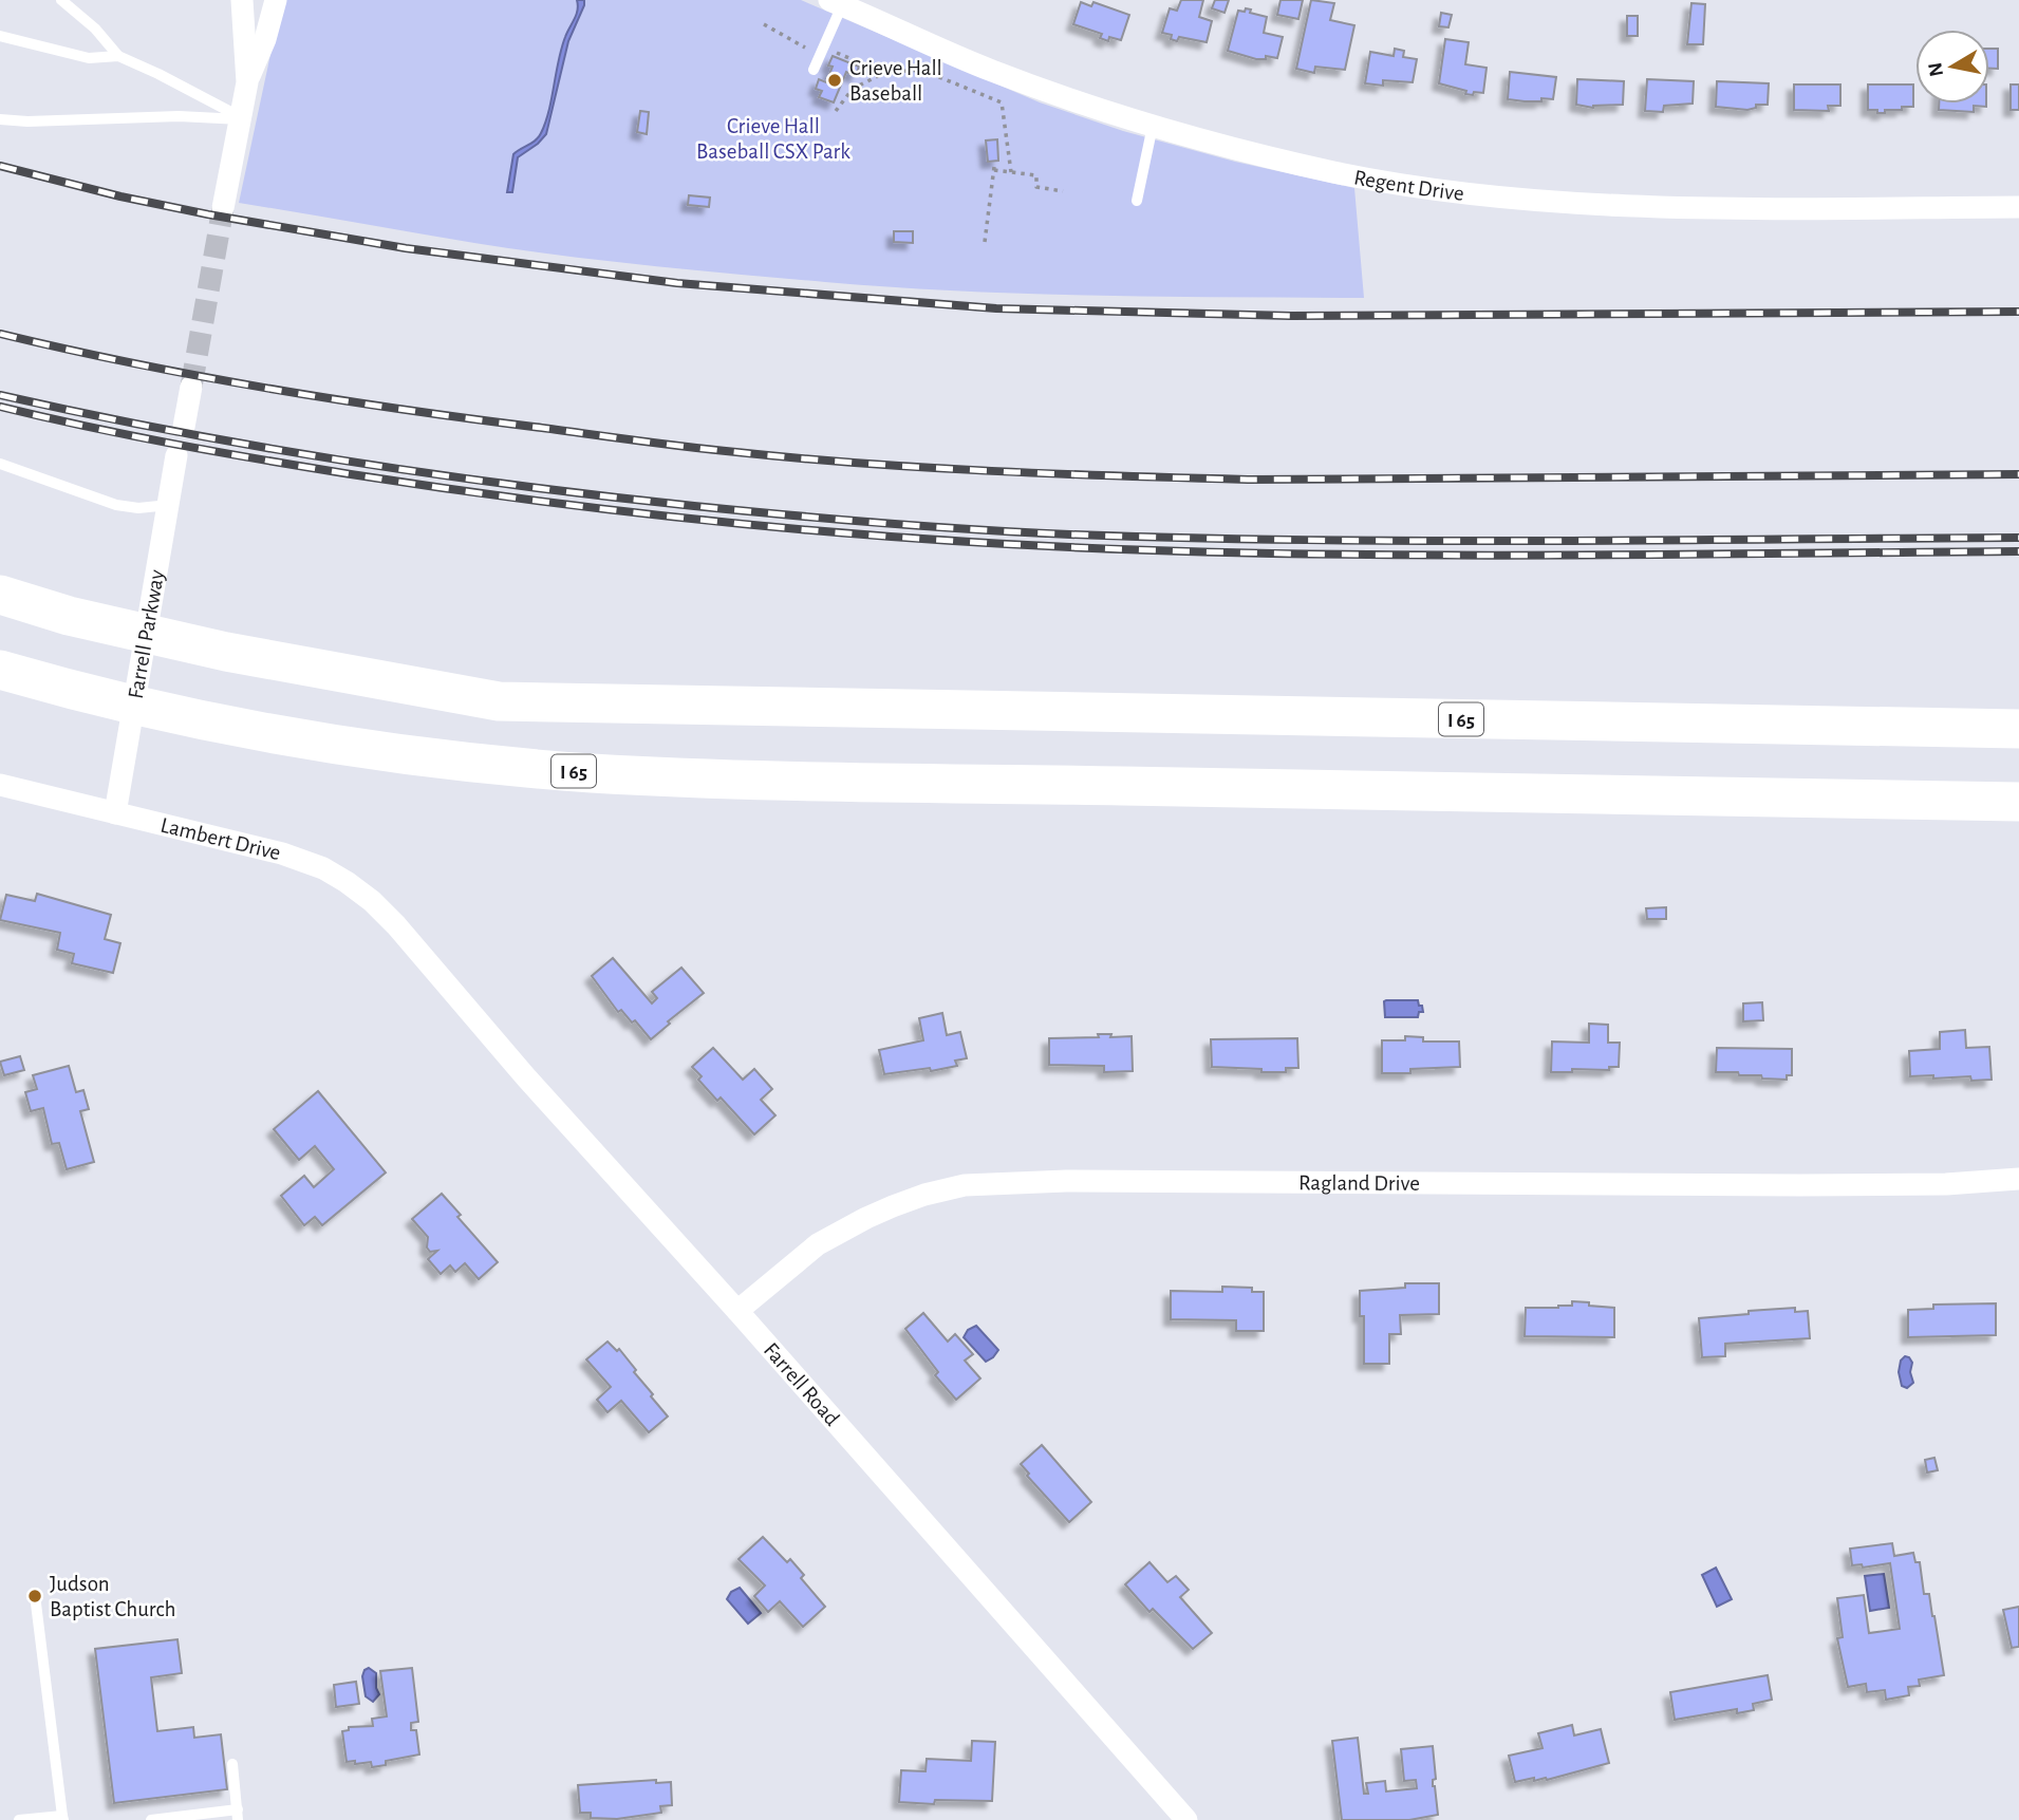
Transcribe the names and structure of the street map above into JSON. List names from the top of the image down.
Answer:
{
  "streets": {
    "highway": ["I 65"],
    "street": [
      "Regent Drive",
      "Farrell Parkway",
      "Lambert Drive",
      "Ragland Drive",
      "Farrell Road"
    ]
  },
  "crossings": [
    ["Farrell Parkway", "Lambert Drive"],
    ["Lambert Drive", "Farrell Road"],
    ["Ragland Drive", "Farrell Road"]
  ],
  "parks": ["Crieve Hall Baseball CSX Park"],
  "places": ["Crieve Hall Baseball", "Judson Baptist Church"],
  "north": "left"
}
